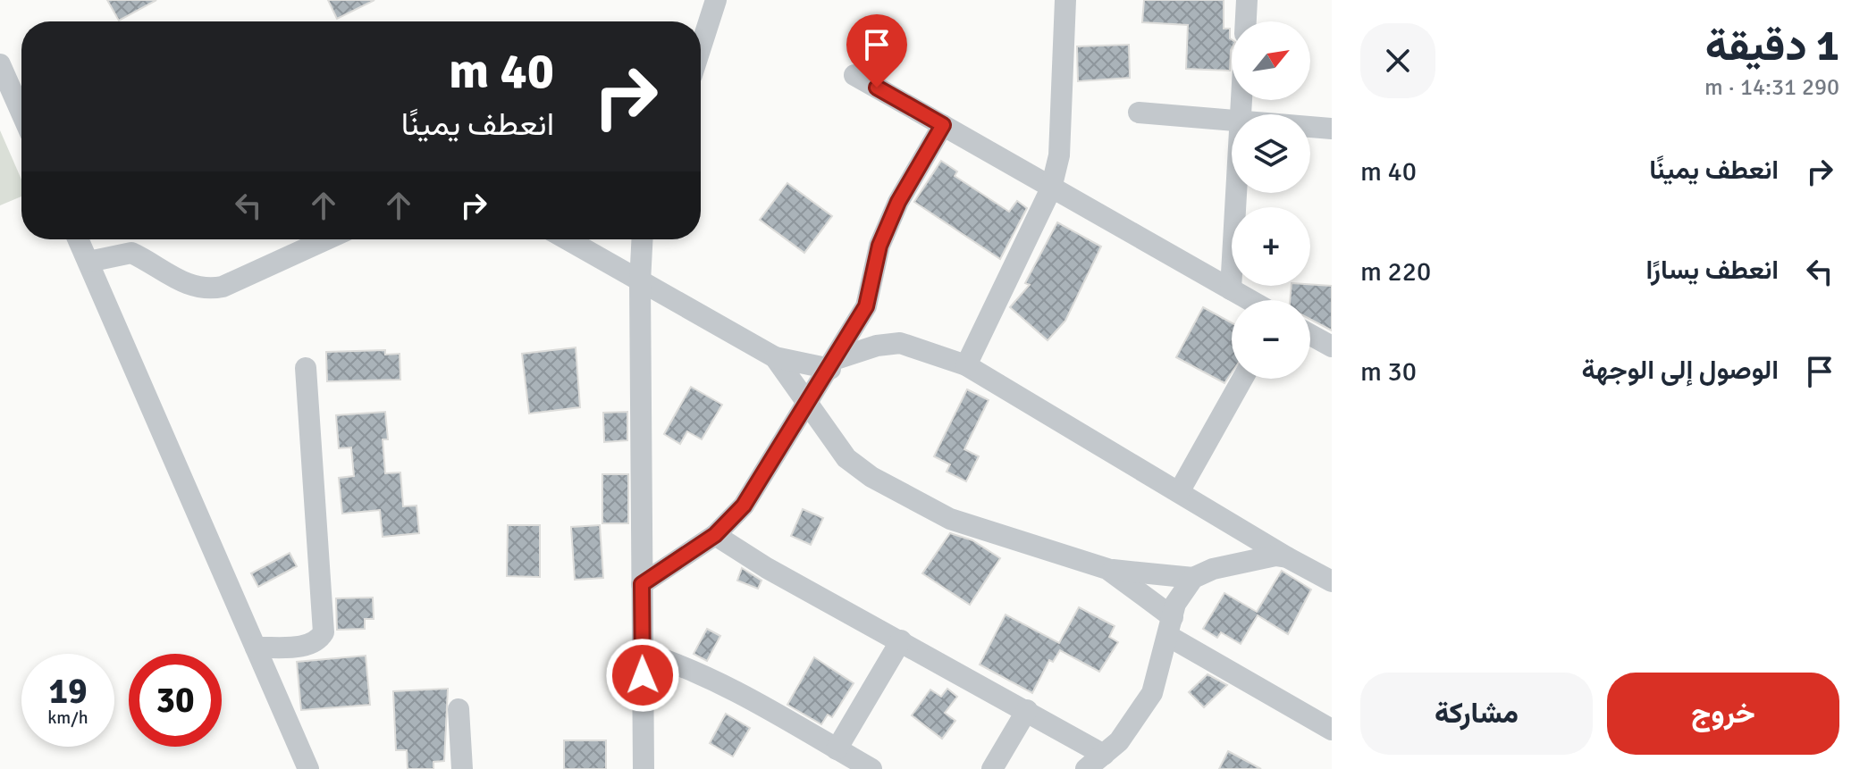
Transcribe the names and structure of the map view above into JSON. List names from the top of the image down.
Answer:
{
  "north": "top right",
  "page": {
    "heading": ["1 دقيقة", "290 m · 14:31"],
    "map_buttons": ["+", "−"],
    "turn": ["40 m", "انعطف يمينًا"],
    "list": [
      {
        "name": "انعطف يمينًا",
        "value": "40 m"
      },
      {
        "name": "انعطف يسارًا",
        "value": "220 m"
      },
      {
        "name": "الوصول إلى الوجهة",
        "value": "30 m"
      }
    ],
    "speed": "19 km/h",
    "limit": "30",
    "buttons": ["خروج", "مشاركة"]
  }
}
